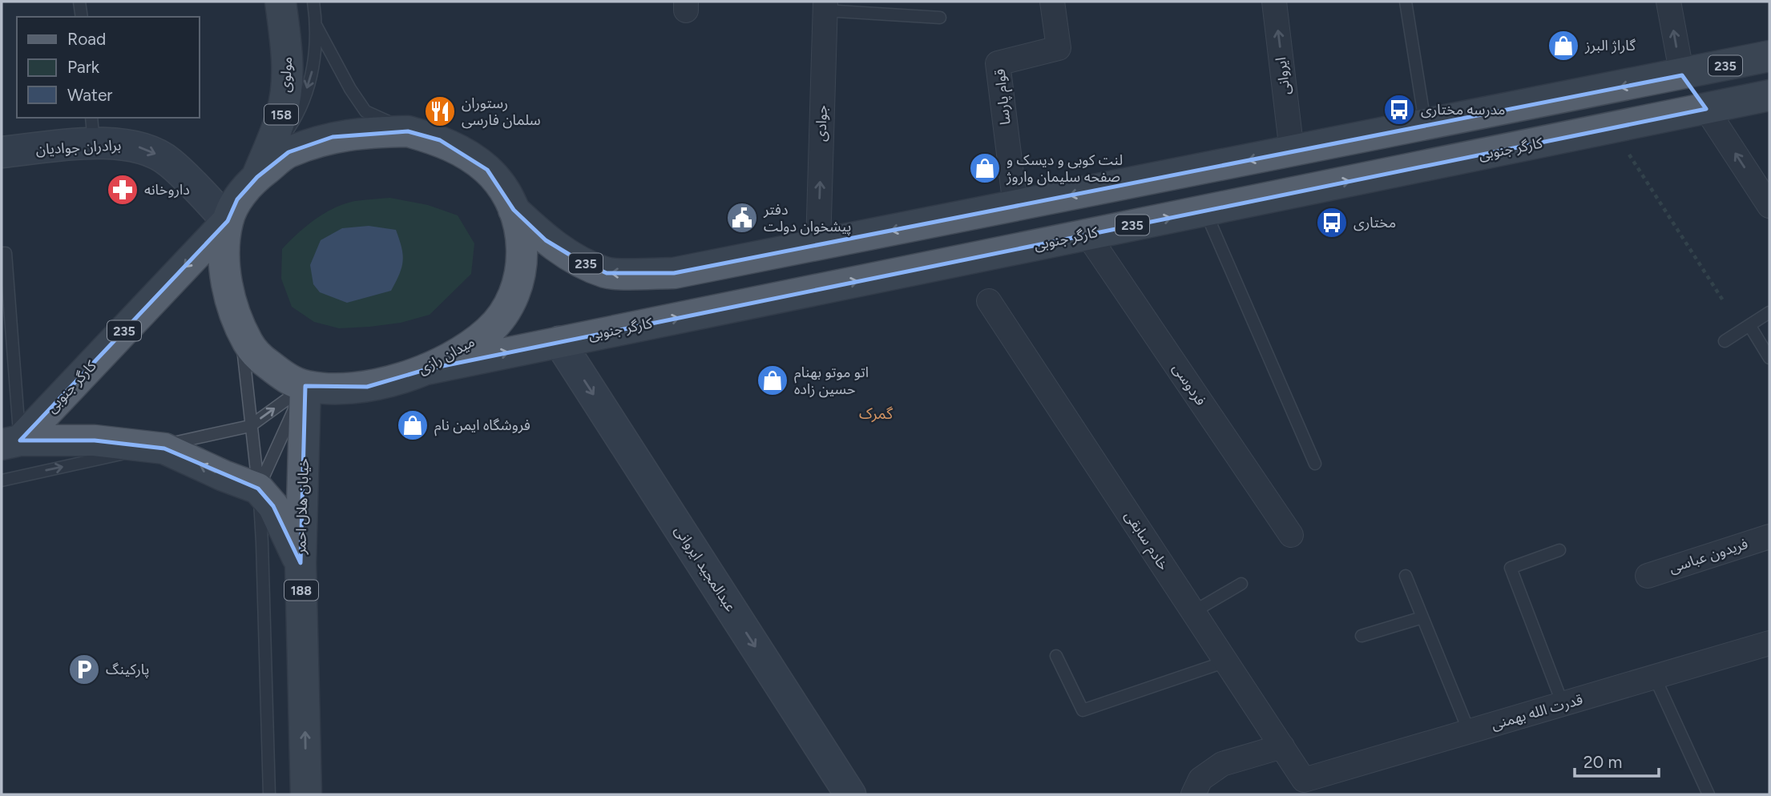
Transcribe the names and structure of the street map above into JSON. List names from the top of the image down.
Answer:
{
  "streets": {
    "main road": [
      "235",
      "مولوی",
      "158",
      "برادران جوادیان",
      "کارگر جنوبی",
      "میدان رازی",
      "خیابان هلال احمر",
      "عبدالمجید ایروانی",
      "188"
    ],
    "street": [
      "ایروانی",
      "قوام پارسا",
      "جوادی",
      "فردوسی",
      "خادم سابقی",
      "فریدون عباسی",
      "قدرت الله بهمنی"
    ]
  },
  "crossings": [
    ["235", "ایروانی"],
    ["235", "قوام پارسا"],
    ["235", "جوادی"],
    ["235", "میدان رازی"],
    ["مولوی", "میدان رازی"],
    ["برادران جوادیان", "کارگر جنوبی"],
    ["برادران جوادیان", "میدان رازی"],
    ["کارگر جنوبی", "میدان رازی"],
    ["کارگر جنوبی", "فردوسی"],
    ["کارگر جنوبی", "عبدالمجید ایروانی"],
    ["میدان رازی", "خیابان هلال احمر"],
    ["خادم سابقی", "قدرت الله بهمنی"]
  ],
  "one_way": [
    "ایروانی",
    "جوادی",
    "برادران جوادیان",
    "خیابان هلال احمر",
    "عبدالمجید ایروانی"
  ],
  "districts": ["گمرک"],
  "places": {
    "shop": [
      "گاراژ البرز",
      "لنت کوبی و دیسک و صفحه سلیمان واروژ",
      "اتو موتو بهنام حسین زاده",
      "فروشگاه ایمن نام"
    ],
    "bus stop": ["مدرسه مختاری", "مختاری"],
    "restaurant": ["رستوران سلمان فارسی"],
    "pharmacy": ["داروخانه"],
    "public building": ["دفتر پیشخوان دولت"],
    "parking": ["پارکینگ"]
  },
  "legend": ["Road", "Park", "Water"],
  "scale_bar": "20 m"
}
